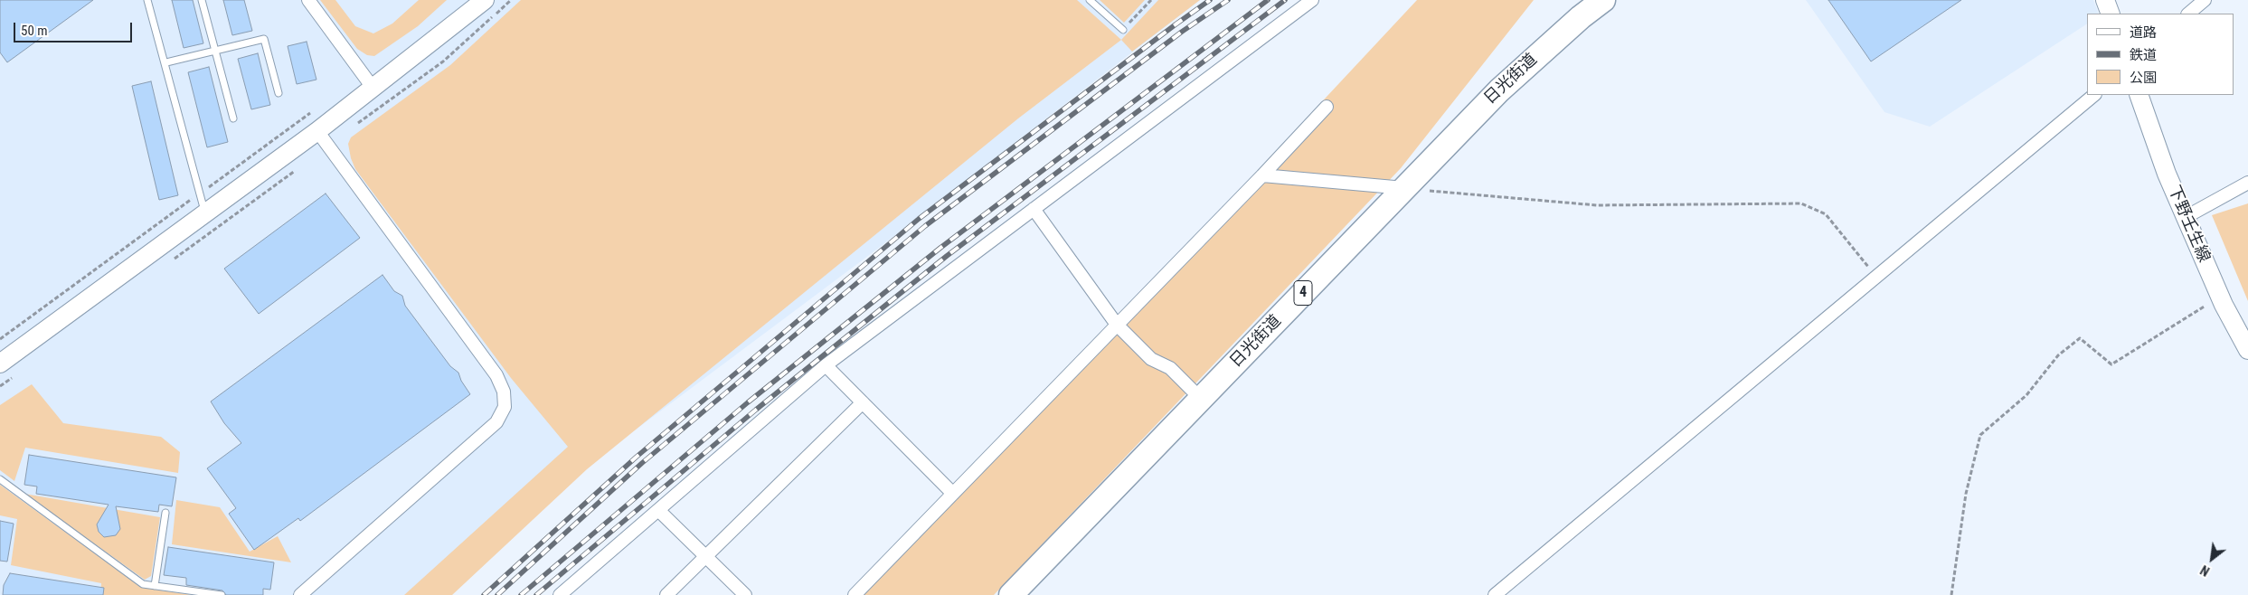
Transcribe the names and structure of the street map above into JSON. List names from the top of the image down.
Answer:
{
  "streets": {
    "highway": ["日光街道", "4"],
    "street": ["下野壬生線"]
  },
  "legend": ["道路", "鉄道", "公園"],
  "scale_bar": "50 m",
  "north": "bottom left"
}
